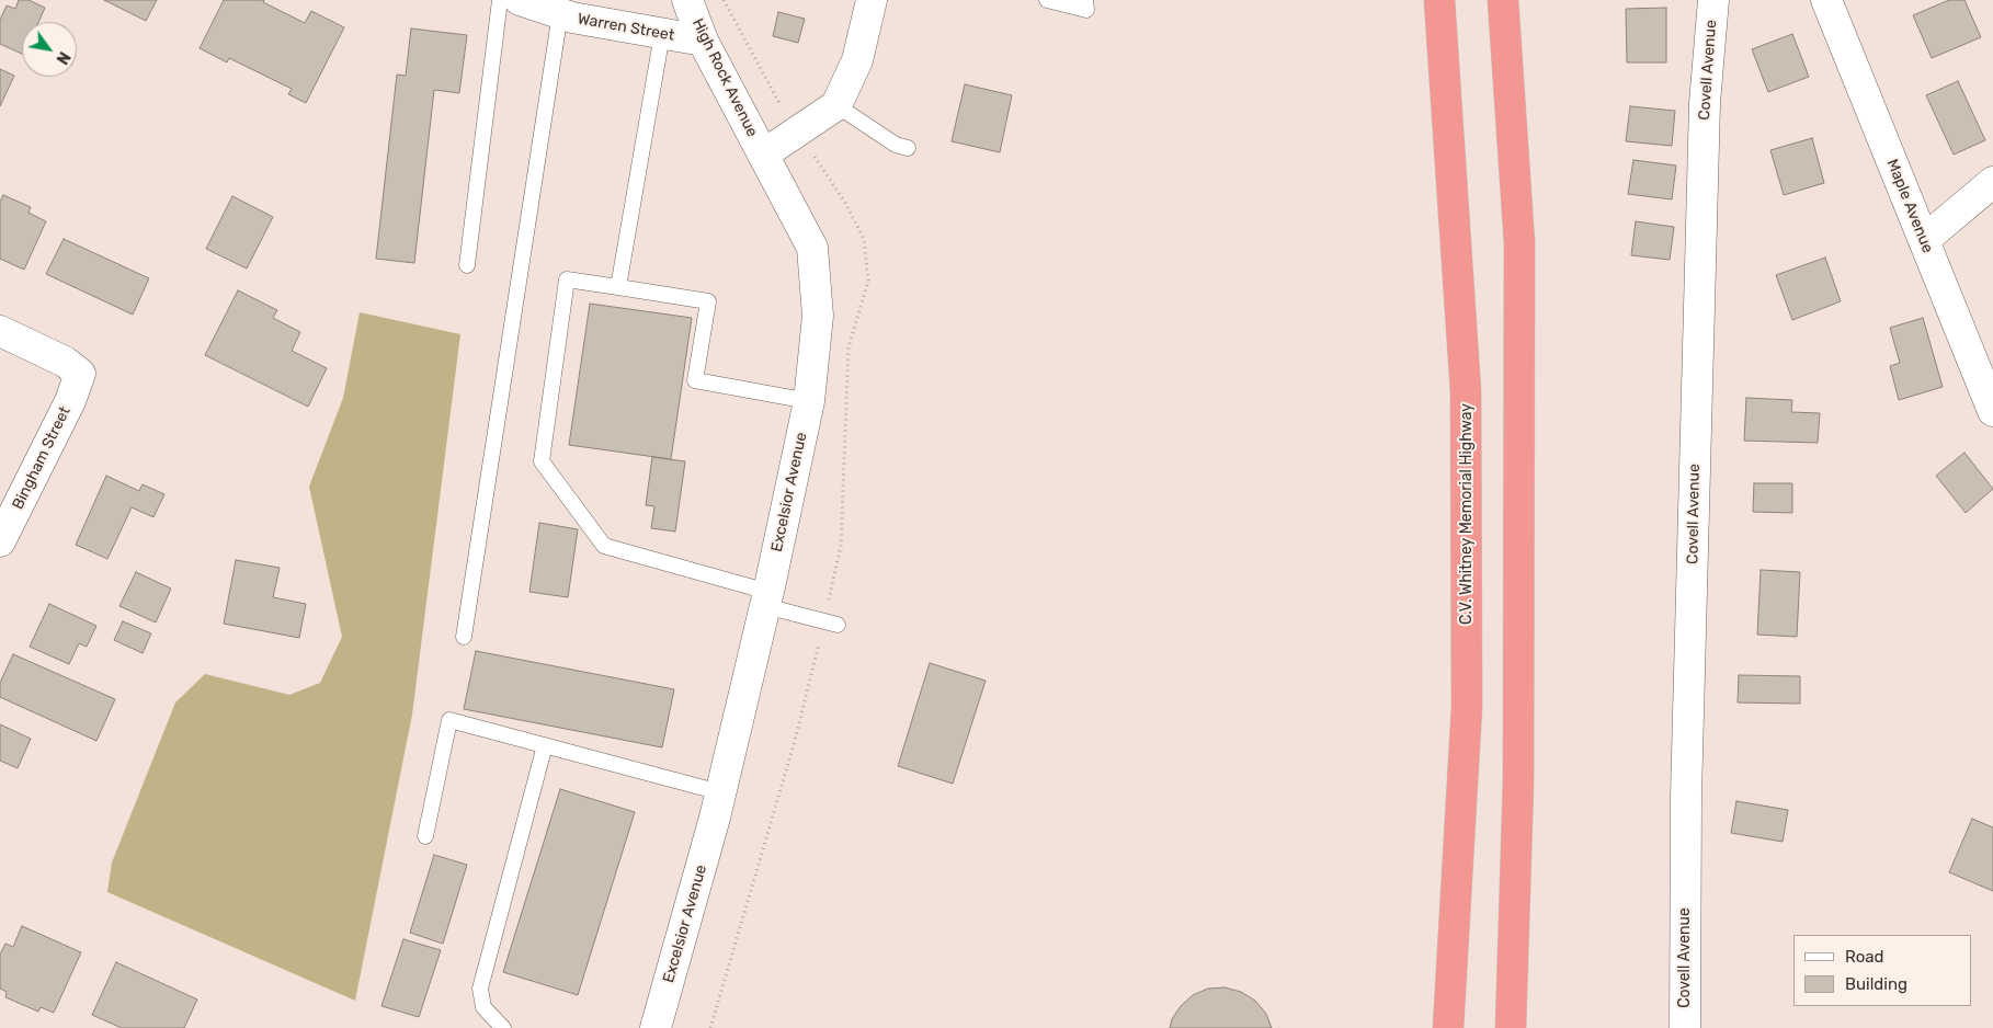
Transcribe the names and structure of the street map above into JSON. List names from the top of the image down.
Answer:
{
  "streets": {
    "highway": ["C.V. Whitney Memorial Highway"],
    "street": [
      "Warren Street",
      "Covell Avenue",
      "High Rock Avenue",
      "Maple Avenue",
      "Bingham Street",
      "Excelsior Avenue"
    ]
  },
  "crossings": [
    ["Warren Street", "High Rock Avenue"],
    ["High Rock Avenue", "Excelsior Avenue"]
  ],
  "legend": ["Road", "Building"],
  "north": "bottom right"
}
